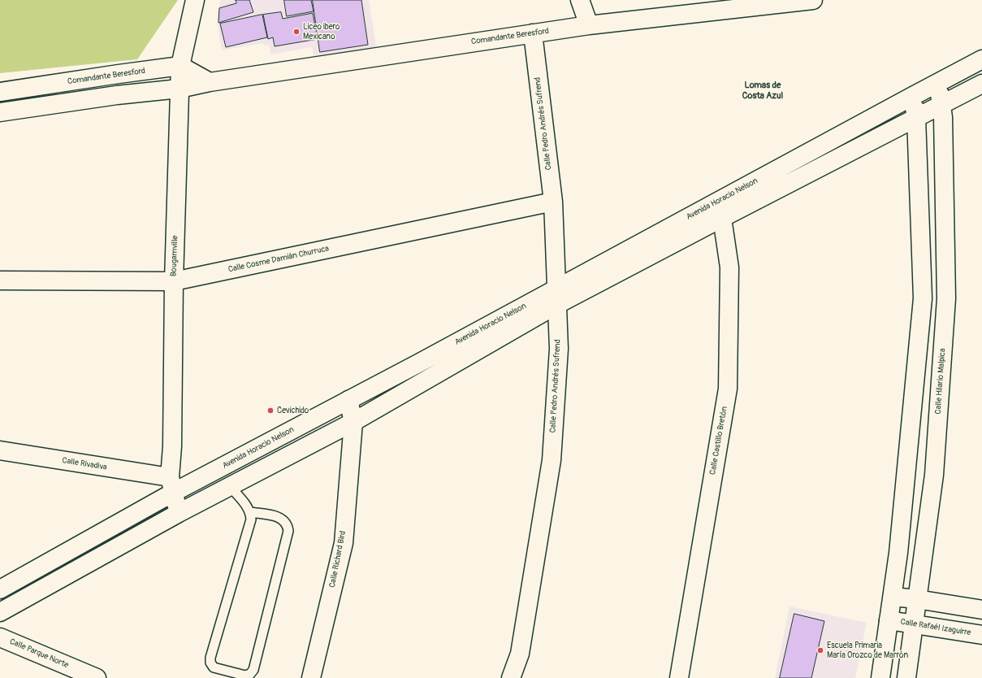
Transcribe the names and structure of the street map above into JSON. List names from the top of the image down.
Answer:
{
  "streets": {
    "street": [
      "Comandante Beresford",
      "Calle Pedro Andrés Sufrend",
      "Avenida Horacio Nelson",
      "Bougamville",
      "Calle Cosme Damián Churruca",
      "Calle Hilario Malpica",
      "Calle Castillo Bretón",
      "Calle Rivadiva",
      "Calle Richard Bird",
      "Calle Rafaél Izaguirre",
      "Calle Parque Norte"
    ]
  },
  "crossings": [
    ["Comandante Beresford", "Calle Pedro Andrés Sufrend"],
    ["Comandante Beresford", "Bougamville"],
    ["Calle Pedro Andrés Sufrend", "Avenida Horacio Nelson"],
    ["Calle Pedro Andrés Sufrend", "Calle Cosme Damián Churruca"],
    ["Avenida Horacio Nelson", "Bougamville"],
    ["Avenida Horacio Nelson", "Calle Hilario Malpica"],
    ["Avenida Horacio Nelson", "Calle Castillo Bretón"],
    ["Avenida Horacio Nelson", "Calle Rivadiva"],
    ["Avenida Horacio Nelson", "Calle Richard Bird"],
    ["Bougamville", "Calle Cosme Damián Churruca"],
    ["Bougamville", "Calle Rivadiva"],
    ["Calle Hilario Malpica", "Calle Rafaél Izaguirre"]
  ],
  "districts": ["Lomas de Costa Azul"],
  "places": ["Liceo ibero Mexicano", "Cevichido", "Escuela Primaria María Orozco de Marrón"]
}
